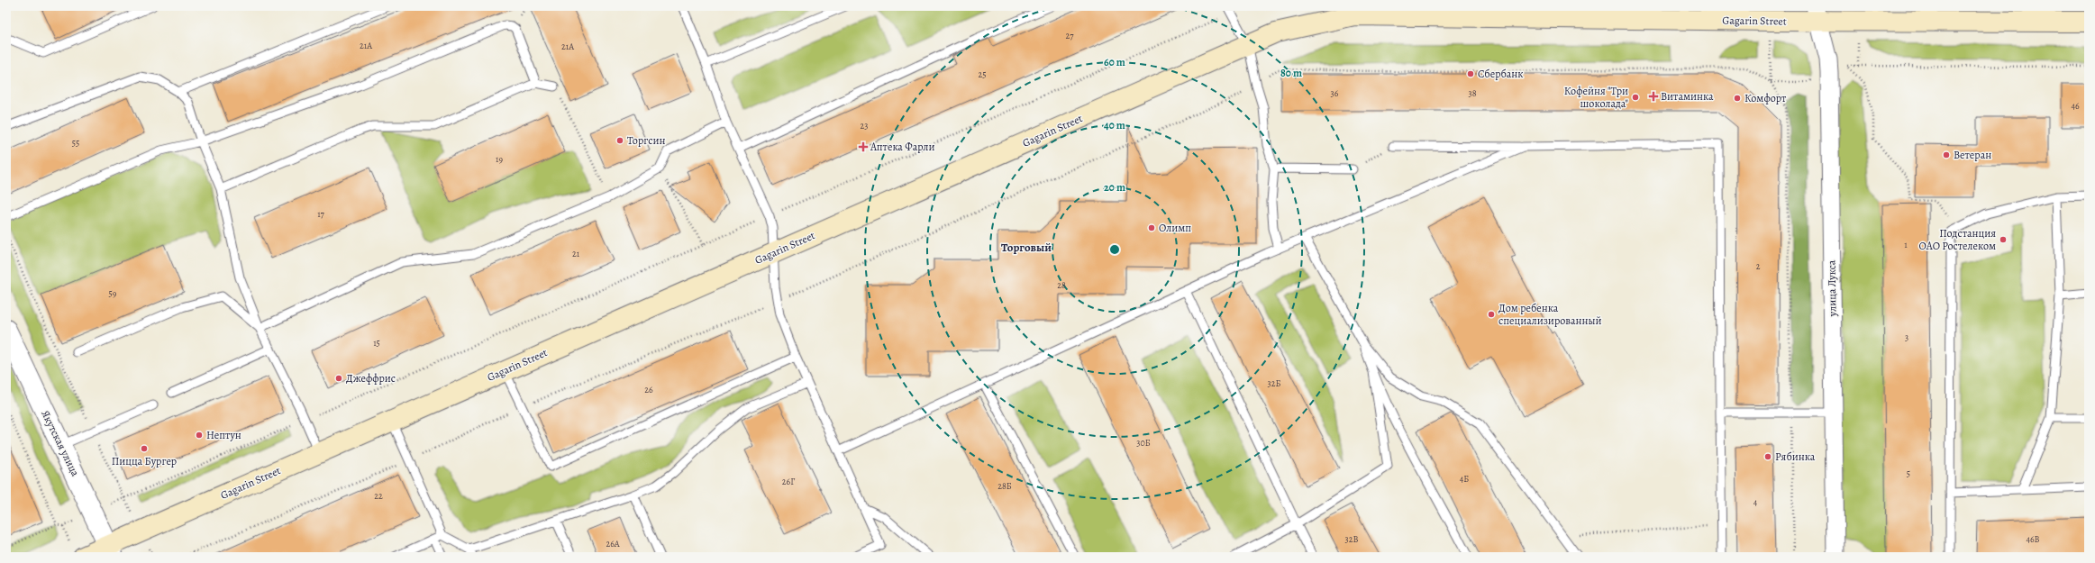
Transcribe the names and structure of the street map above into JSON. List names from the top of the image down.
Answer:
{
  "streets": {
    "main road": ["Gagarin Street"],
    "street": ["улица Лукса", "Якутская улица"]
  },
  "crossings": [
    ["Gagarin Street", "улица Лукса"],
    ["Gagarin Street", "Якутская улица"]
  ],
  "districts": ["Торговый"],
  "places": {
    "other": [
      "Сбербанк",
      "Кофейня \"Три шоколада\"",
      "Комфорт",
      "Торгсин",
      "Ветеран",
      "Олимп",
      "Подстанция ОАО Ростелеком",
      "Дом ребенка специализированный",
      "Джеффрис",
      "Нептун",
      "Пицца Бургер",
      "Рябинка"
    ],
    "health": ["Витаминка", "Аптека Фарли"]
  },
  "house_numbers": [
    "27",
    "21А",
    "21А",
    "25",
    "36",
    "38",
    "46",
    "23",
    "55",
    "19",
    "17",
    "1",
    "21",
    "2",
    "28",
    "59",
    "3",
    "15",
    "32Б",
    "26",
    "30Б",
    "5",
    "4Б",
    "26Г",
    "28Б",
    "22",
    "4",
    "32В",
    "46В",
    "26А"
  ],
  "rings": [
    "60 m",
    "80 m",
    "40 m",
    "20 m"
  ]
}
